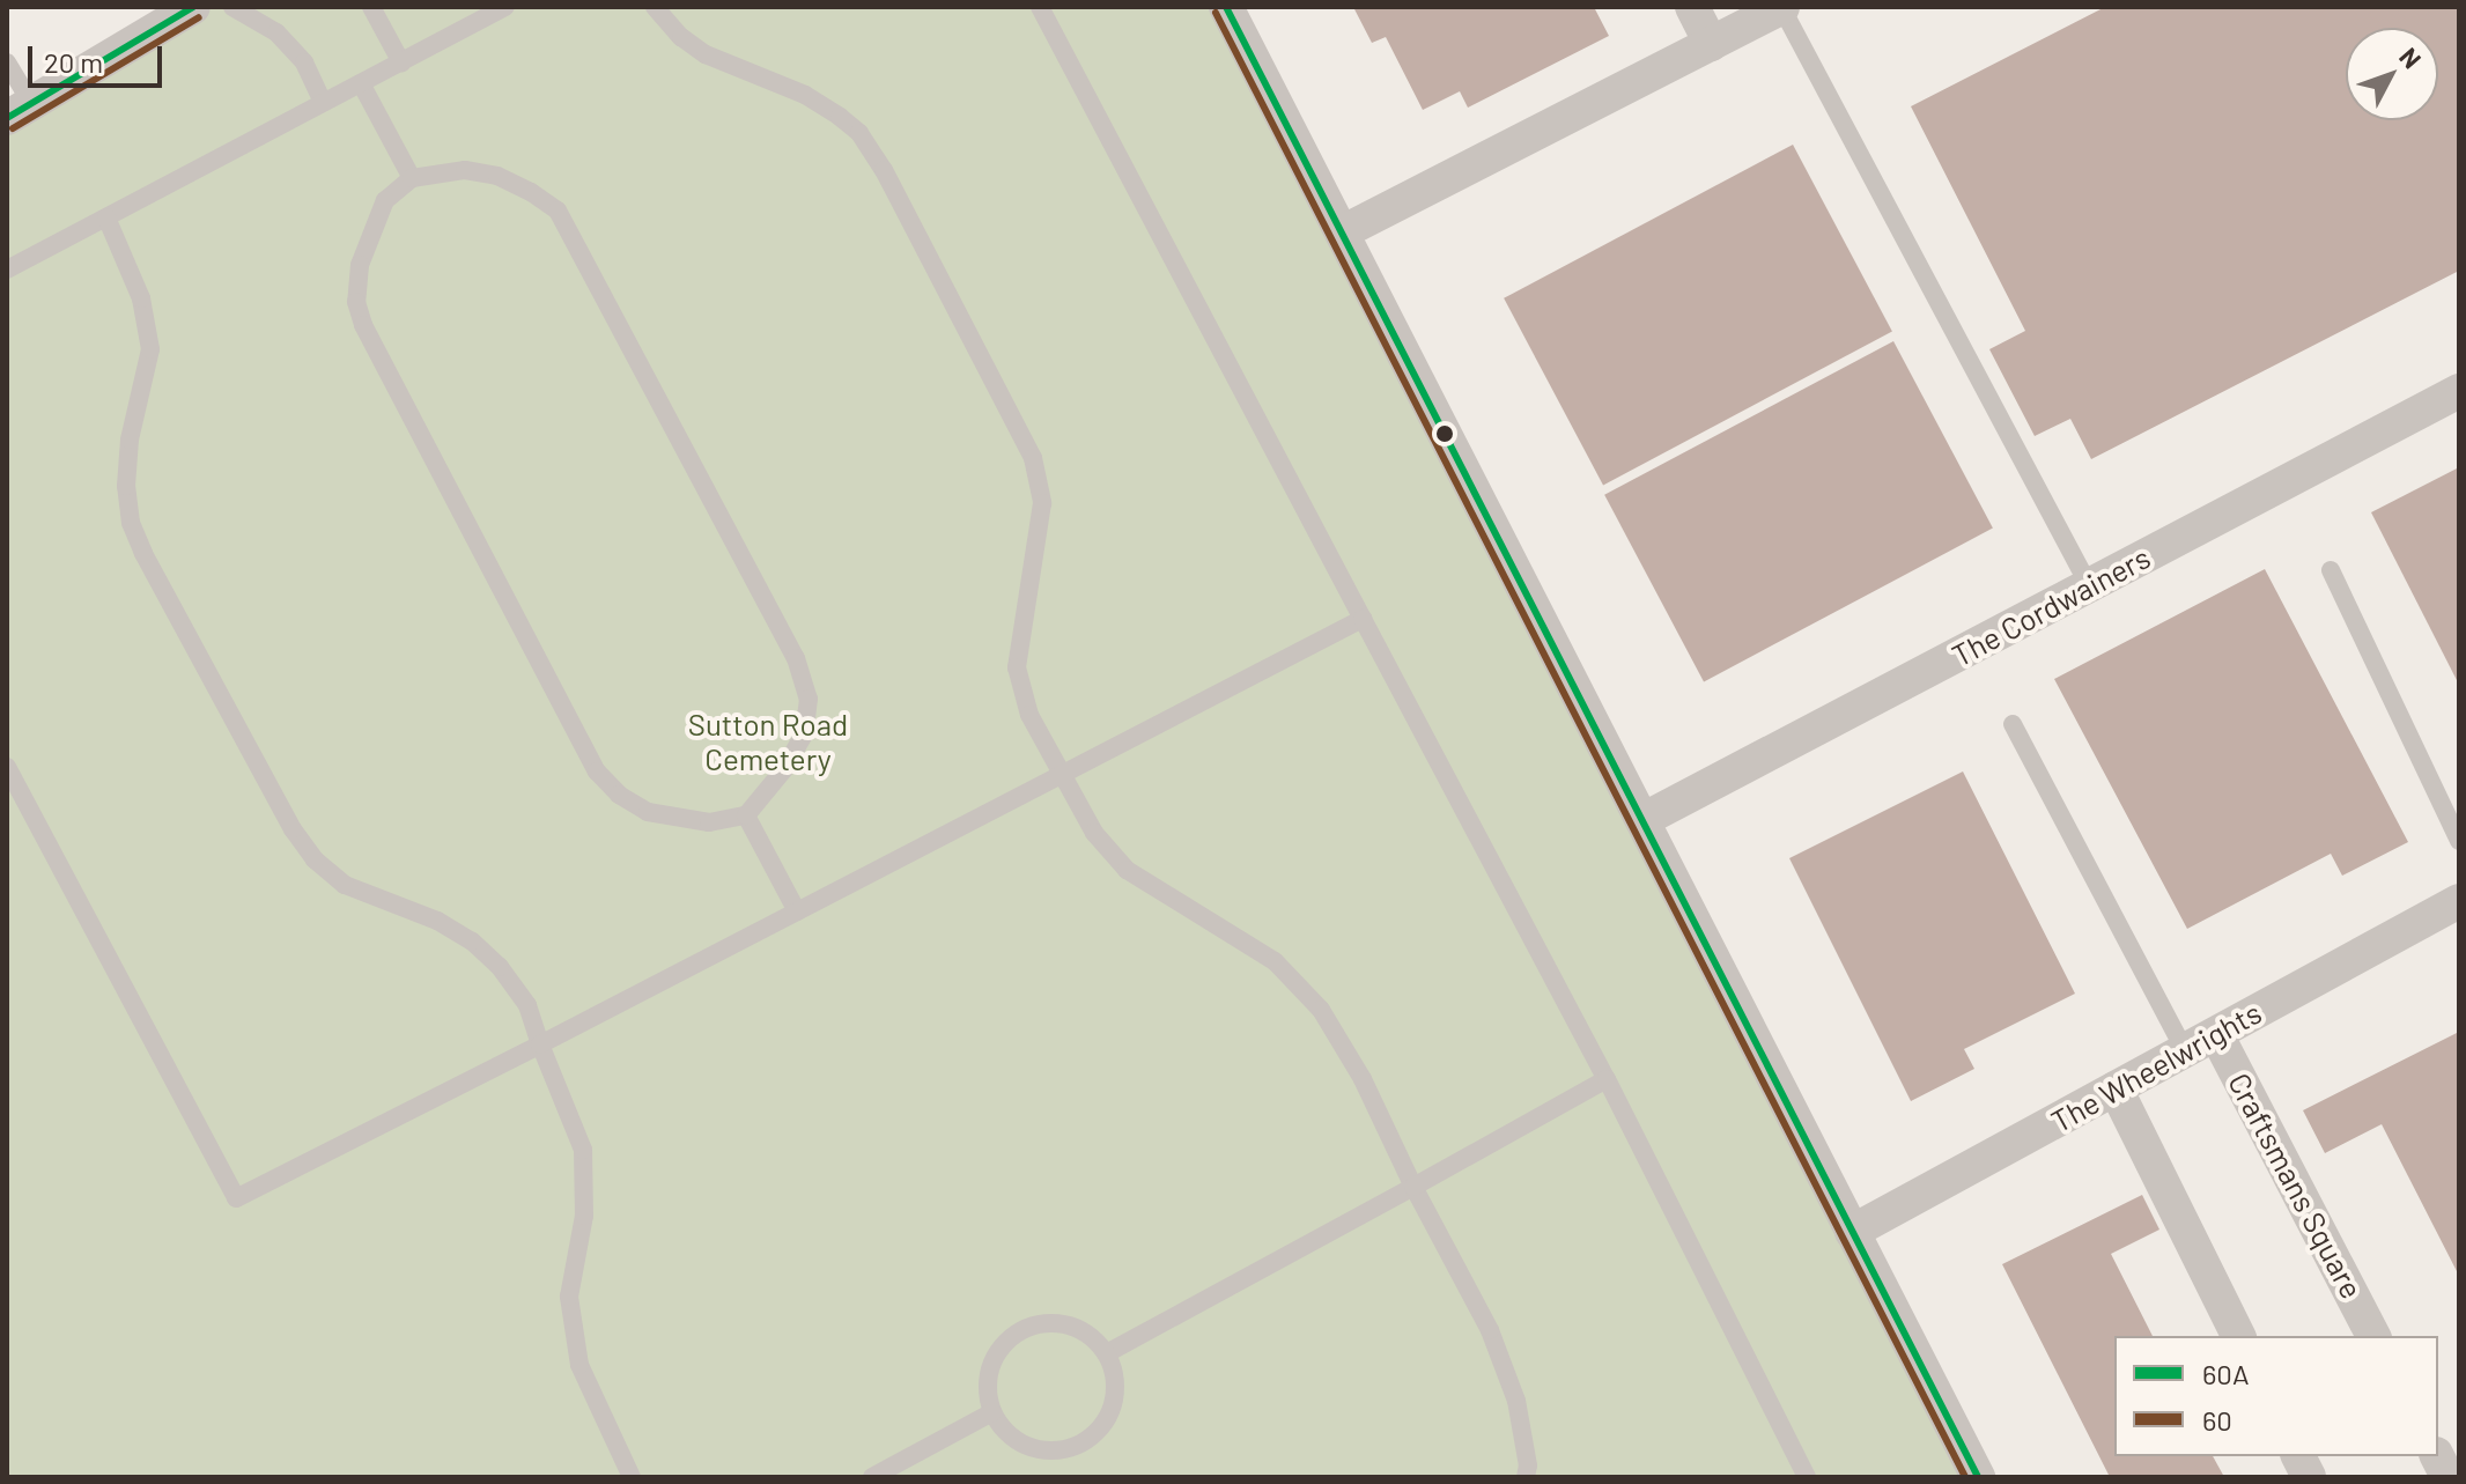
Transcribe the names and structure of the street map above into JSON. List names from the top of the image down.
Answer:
{
  "streets": {
    "street": ["The Cordwainers", "The Wheelwrights", "Craftsmans Square"]
  },
  "crossings": [
    ["The Wheelwrights", "Craftsmans Square"]
  ],
  "parks": ["Sutton Road Cemetery"],
  "lines": ["transit line 60A", "transit line 60"],
  "legend": ["60A", "60"],
  "scale_bar": "20 m",
  "north": "top right"
}
